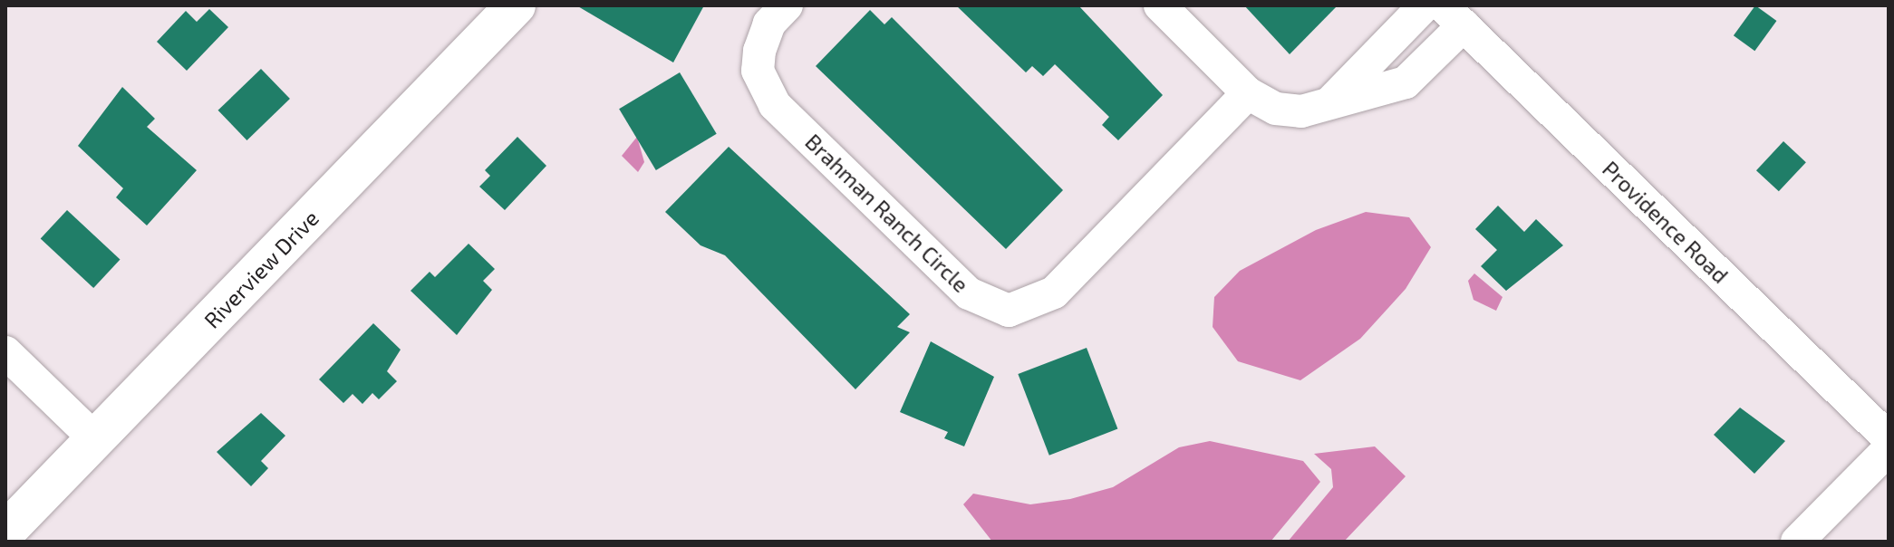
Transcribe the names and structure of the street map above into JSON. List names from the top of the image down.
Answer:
{
  "streets": {
    "street": ["Brahman Ranch Circle", "Providence Road", "Riverview Drive"]
  }
}
